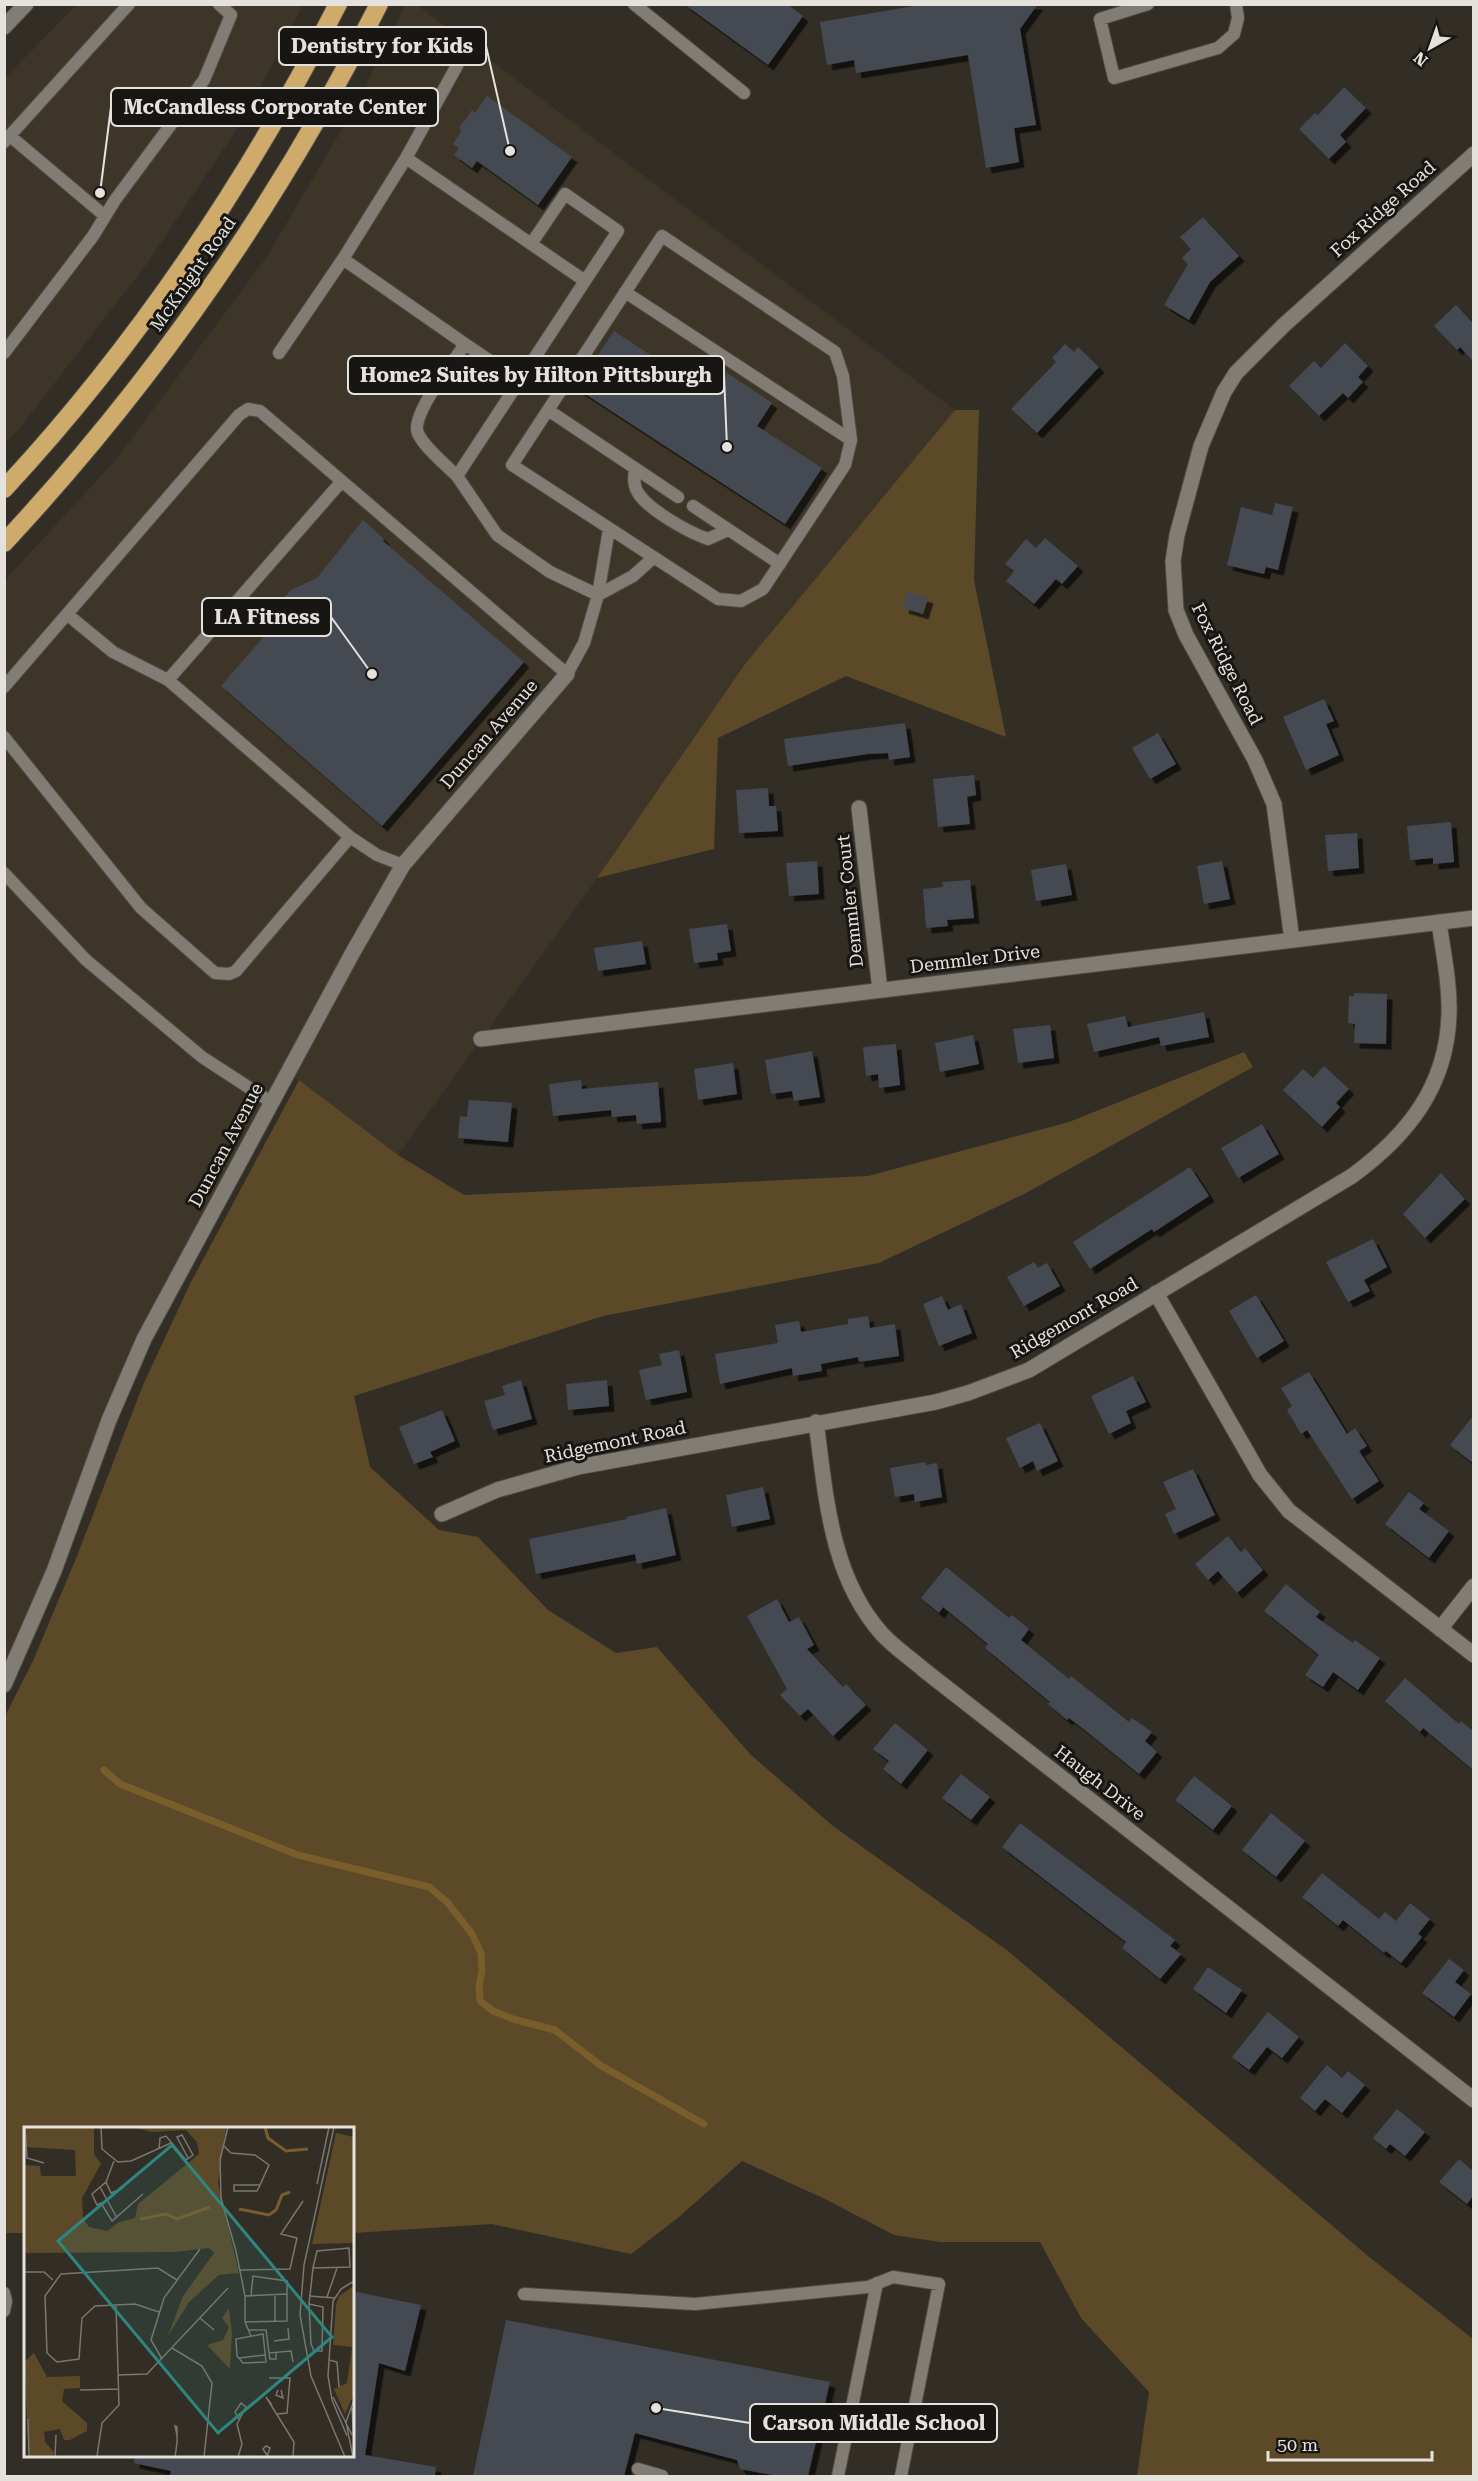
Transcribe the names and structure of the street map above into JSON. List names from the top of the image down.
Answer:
{
  "streets": {
    "highway": ["McKnight Road"],
    "street": [
      "Fox Ridge Road",
      "Duncan Avenue",
      "Demmler Court",
      "Demmler Drive",
      "Ridgemont Road",
      "Haugh Drive"
    ]
  },
  "crossings": [
    ["Fox Ridge Road", "Demmler Drive"],
    ["Demmler Court", "Demmler Drive"],
    ["Demmler Drive", "Ridgemont Road"],
    ["Ridgemont Road", "Haugh Drive"]
  ],
  "places": [
    "Dentistry for Kids",
    "McCandless Corporate Center",
    "Home2 Suites by Hilton Pittsburgh",
    "LA Fitness",
    "Carson Middle School"
  ],
  "scale_bar": "50 m",
  "north": "bottom left"
}
